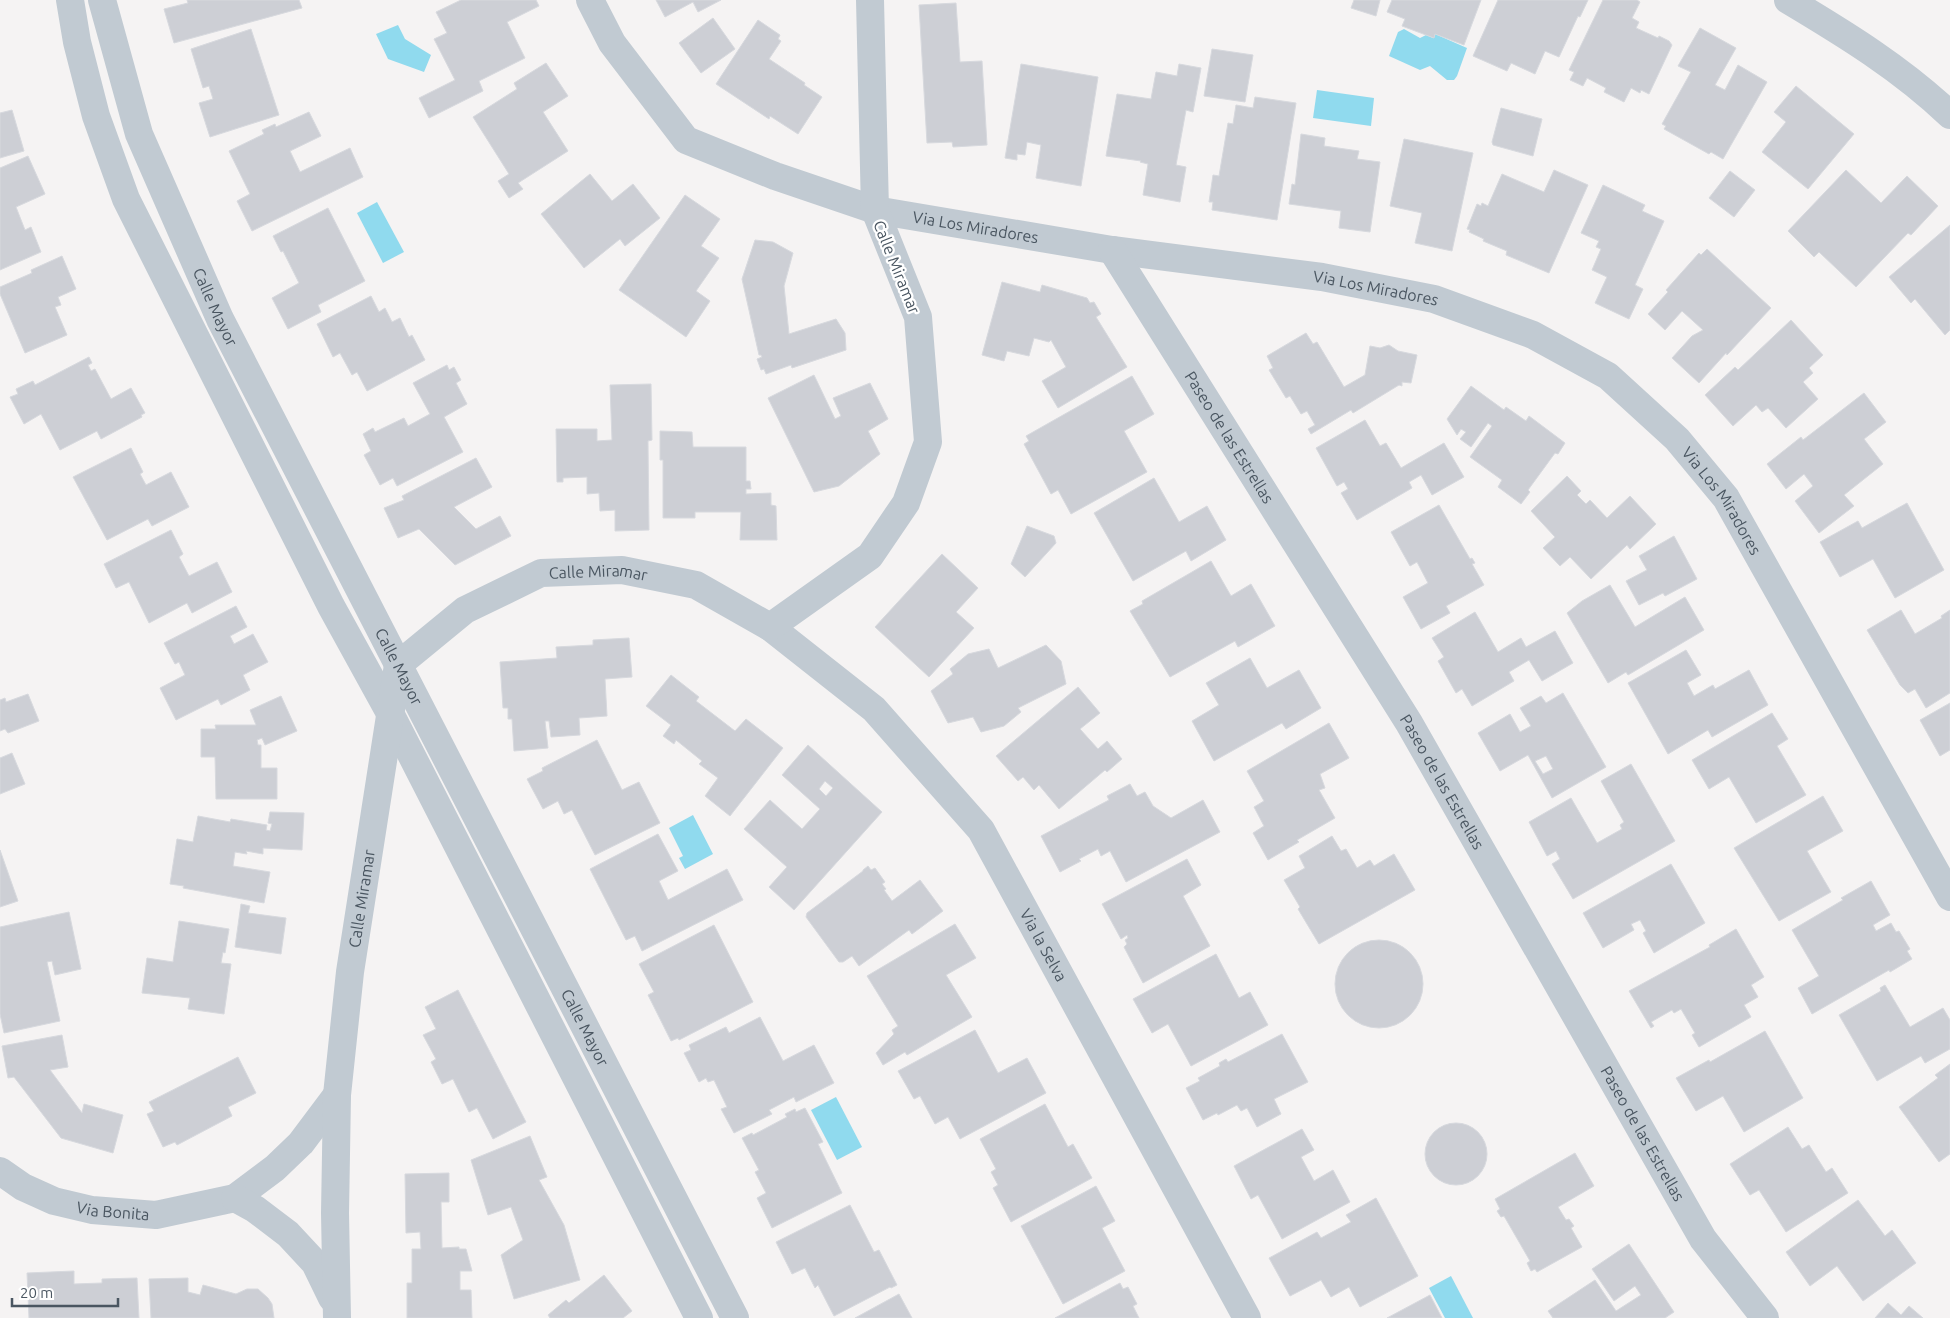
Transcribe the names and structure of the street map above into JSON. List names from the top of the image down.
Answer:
{
  "streets": {
    "street": [
      "Via Los Miradores",
      "Calle Miramar",
      "Calle Mayor",
      "Paseo de las Estrellas",
      "Via la Selva",
      "Via Bonita"
    ]
  },
  "crossings": [
    ["Via Los Miradores", "Calle Miramar"],
    ["Via Los Miradores", "Paseo de las Estrellas"],
    ["Calle Miramar", "Calle Mayor"],
    ["Calle Miramar", "Via la Selva"],
    ["Calle Miramar", "Via Bonita"]
  ],
  "scale_bar": "20 m"
}
